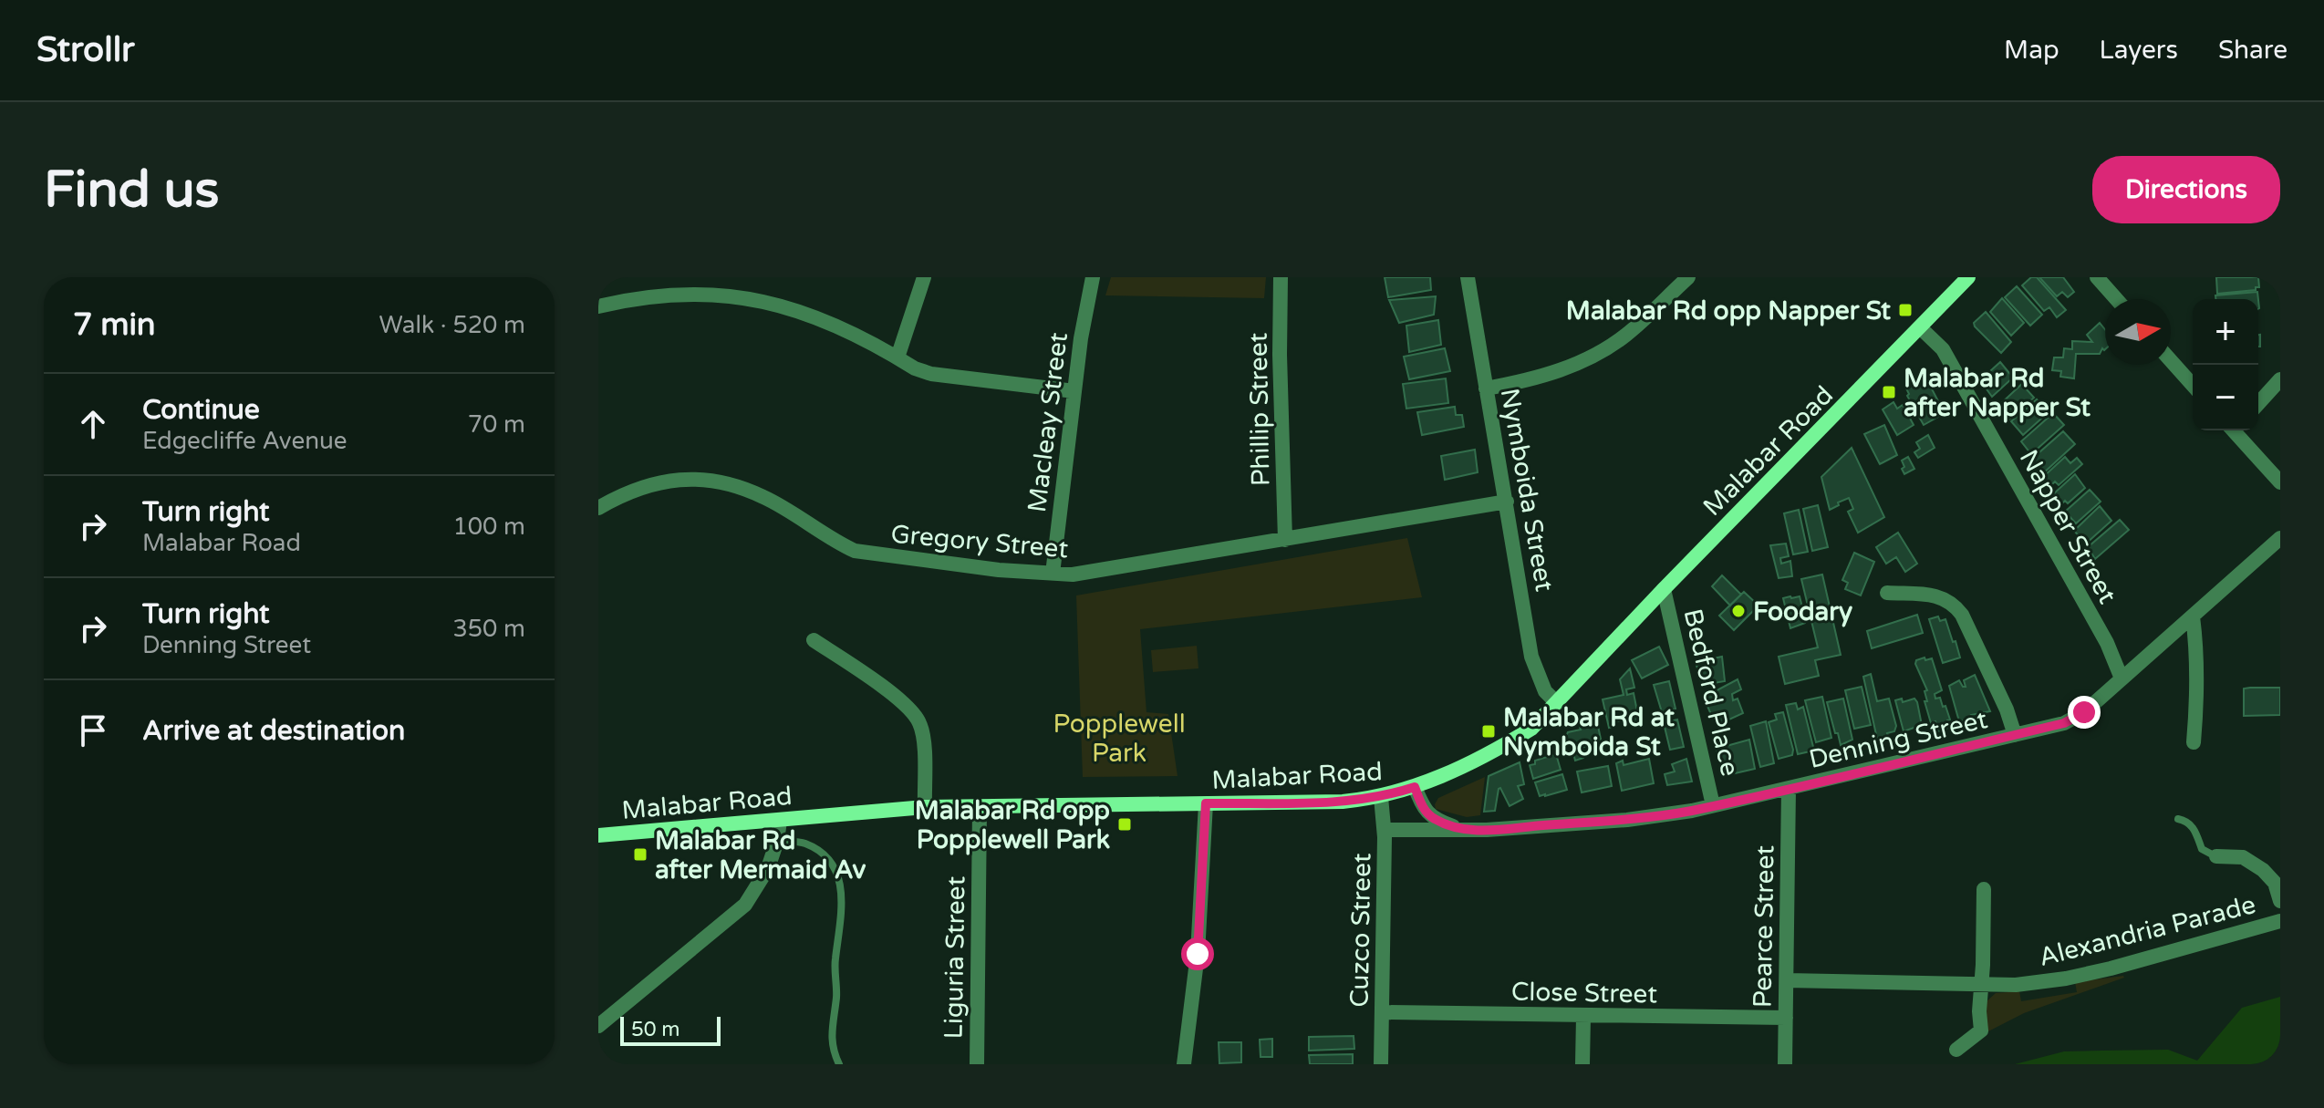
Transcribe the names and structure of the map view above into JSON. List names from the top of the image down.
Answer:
{
  "streets": {
    "main road": ["Malabar Road"],
    "street": [
      "Phillip Street",
      "Macleay Street",
      "Nymboida Street",
      "Napper Street",
      "Gregory Street",
      "Bedford Place",
      "Denning Street",
      "Pearce Street",
      "Cuzco Street",
      "Alexandria Parade",
      "Liguria Street",
      "Close Street"
    ]
  },
  "crossings": [
    ["Phillip Street", "Gregory Street"],
    ["Macleay Street", "Gregory Street"],
    ["Malabar Road", "Nymboida Street"],
    ["Malabar Road", "Napper Street"],
    ["Malabar Road", "Bedford Place"],
    ["Malabar Road", "Denning Street"],
    ["Malabar Road", "Cuzco Street"],
    ["Malabar Road", "Liguria Street"],
    ["Nymboida Street", "Gregory Street"],
    ["Napper Street", "Denning Street"],
    ["Bedford Place", "Denning Street"],
    ["Denning Street", "Pearce Street"],
    ["Denning Street", "Cuzco Street"],
    ["Pearce Street", "Alexandria Parade"],
    ["Pearce Street", "Close Street"],
    ["Cuzco Street", "Close Street"]
  ],
  "parks": ["Popplewell Park"],
  "places": {
    "transit": [
      "Malabar Rd opp Napper St",
      "Malabar Rd after Napper St",
      "Malabar Rd at Nymboida St",
      "Malabar Rd opp Popplewell Park",
      "Malabar Rd after Mermaid Av"
    ],
    "other": ["Foodary"]
  },
  "scale_bar": "50 m",
  "north": "right",
  "page": {
    "header": "Strollr",
    "nav": ["Map", "Layers", "Share"],
    "buttons": "Directions",
    "title": "Find us",
    "heading": ["7 min", "Walk · 520 m"],
    "map_buttons": ["+", "−"],
    "list": [
      ["Continue", "Edgecliffe Avenue", "70 m"],
      ["Turn right", "Malabar Road", "100 m"],
      ["Turn right", "Denning Street", "350 m"],
      "Arrive at destination"
    ],
    "scale": "50 m"
  }
}
